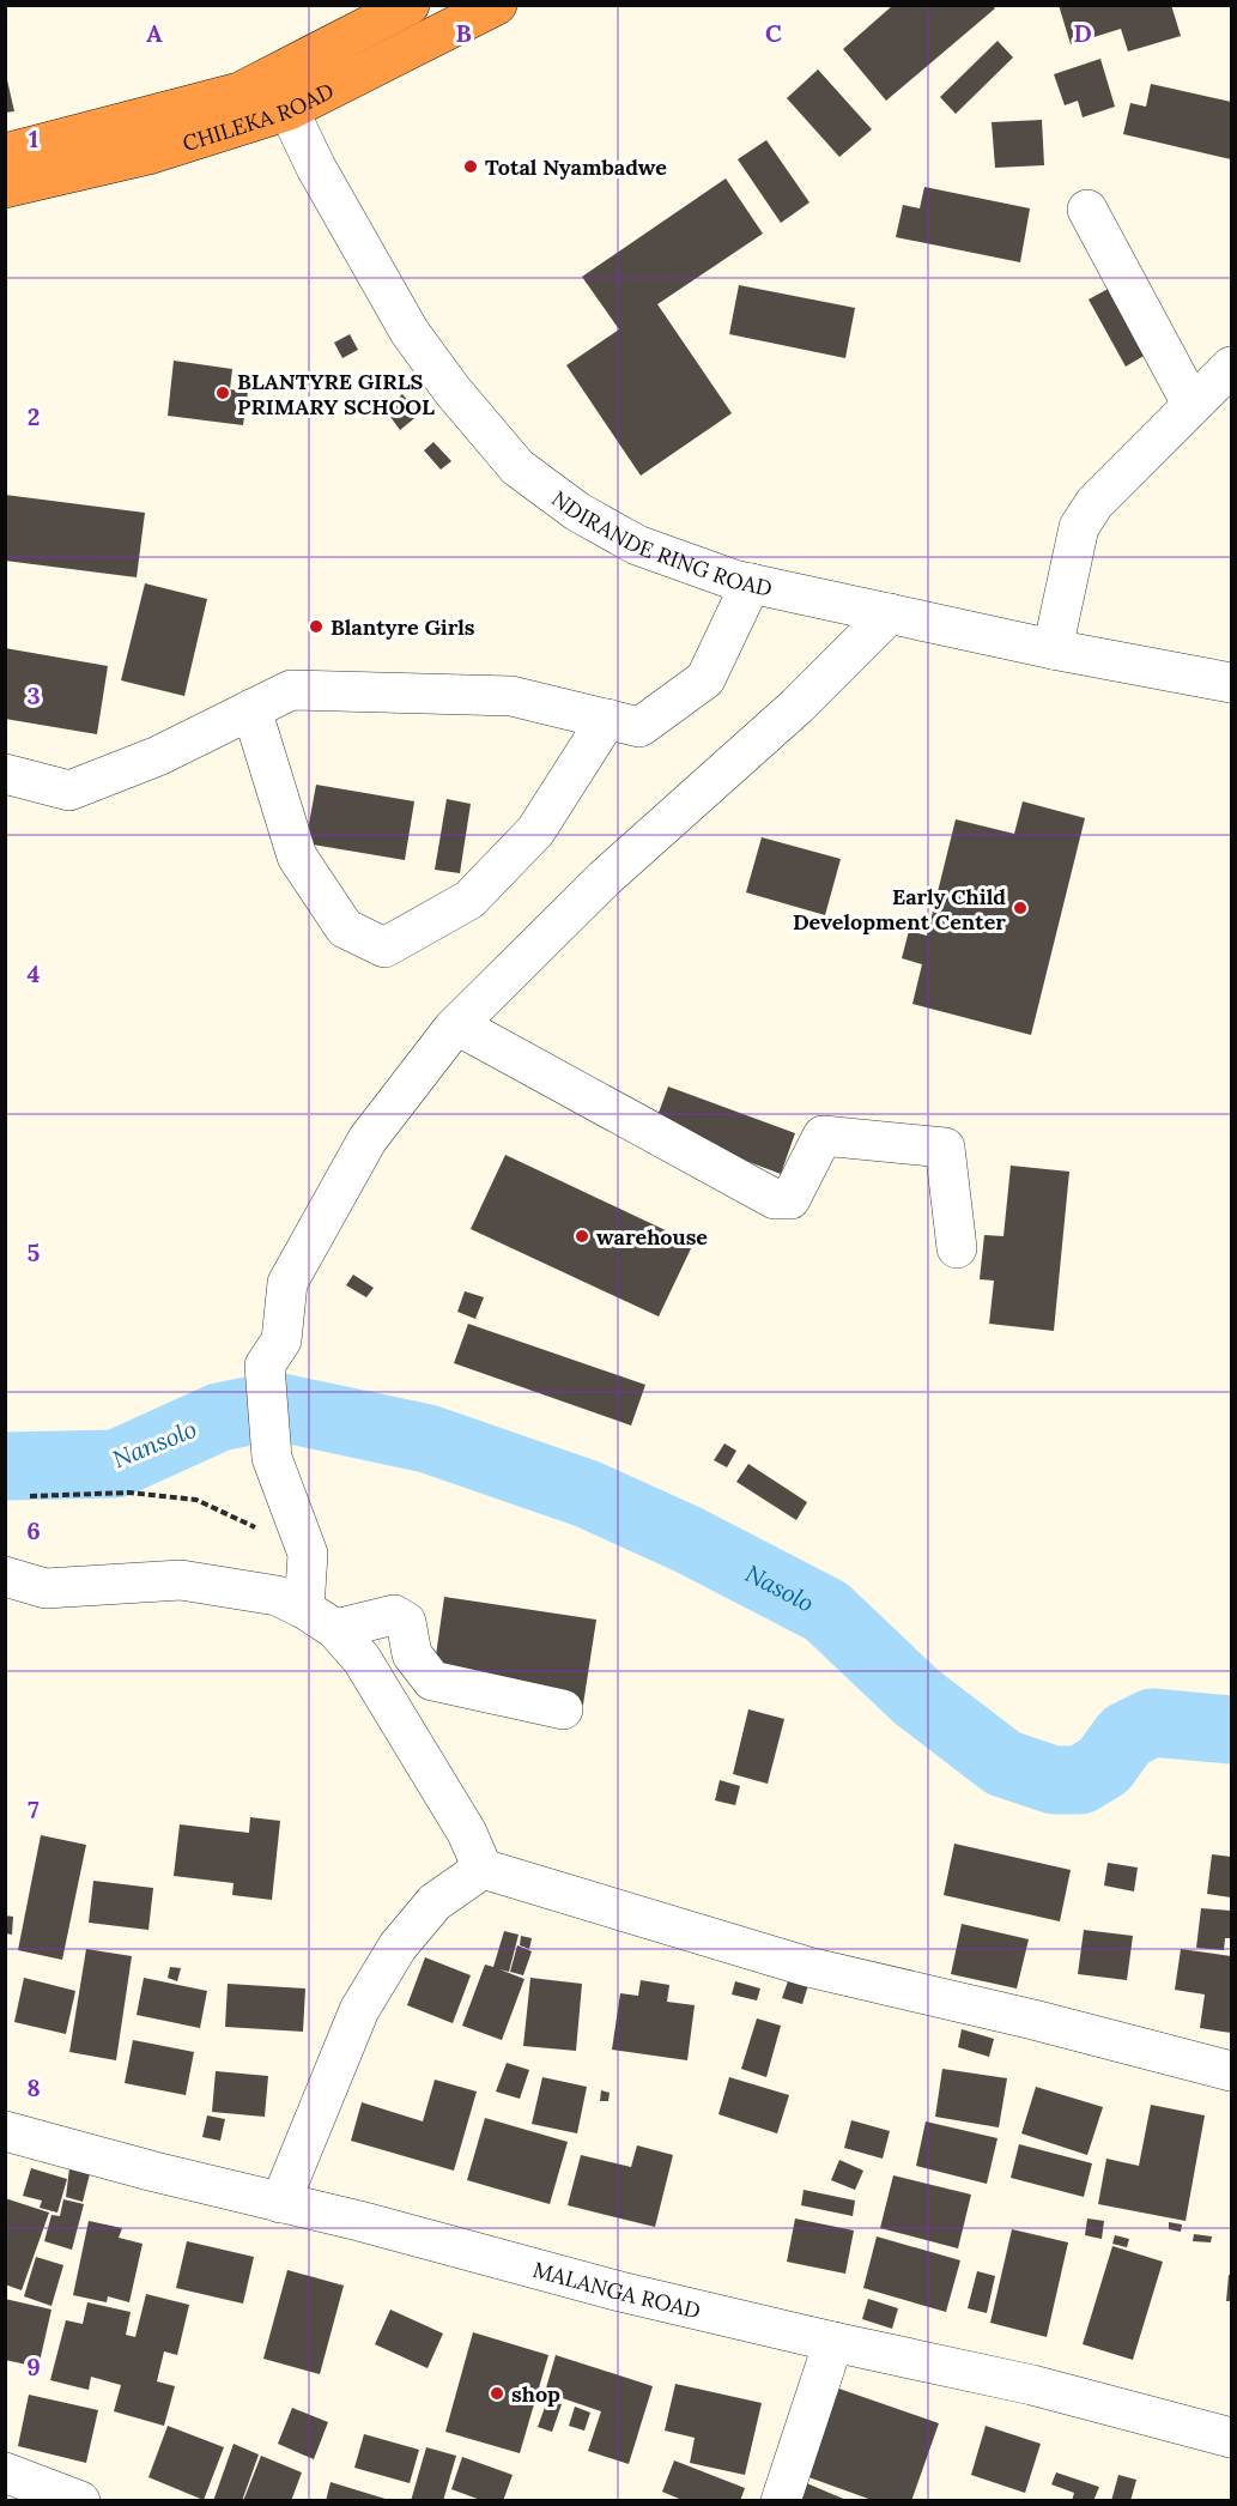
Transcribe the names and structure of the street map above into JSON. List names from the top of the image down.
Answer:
{
  "streets": {
    "highway": ["CHILEKA ROAD"],
    "street": ["NDIRANDE RING ROAD", "MALANGA ROAD"]
  },
  "crossings": [
    ["CHILEKA ROAD", "NDIRANDE RING ROAD"]
  ],
  "water": ["Nansolo", "Nasolo"],
  "places": [
    "Total Nyambadwe",
    "BLANTYRE GIRLS PRIMARY SCHOOL",
    "Blantyre Girls",
    "Early Child Development Center",
    "warehouse",
    "shop"
  ],
  "grid": {
    "columns": [
      "A",
      "B",
      "C",
      "D"
    ],
    "rows": [
      "1",
      "2",
      "3",
      "4",
      "5",
      "6",
      "7",
      "8",
      "9"
    ]
  }
}
